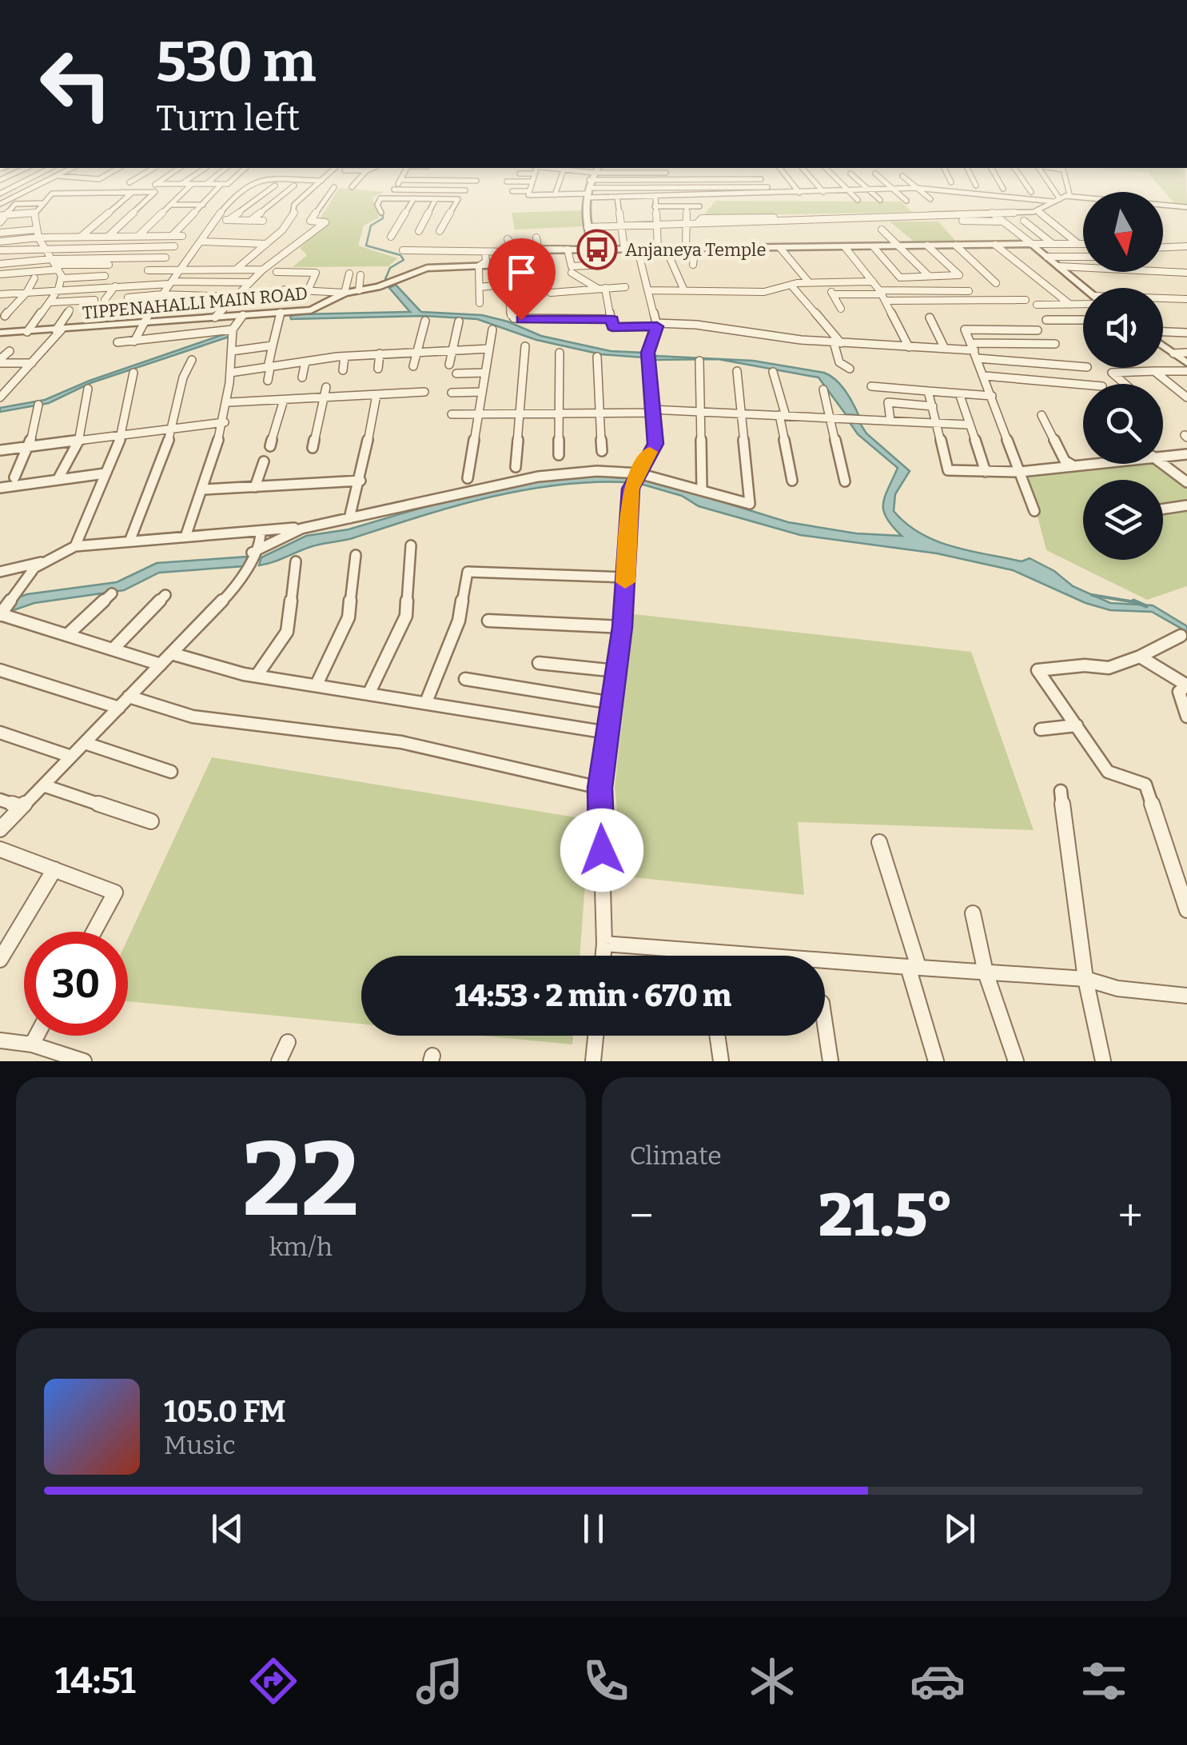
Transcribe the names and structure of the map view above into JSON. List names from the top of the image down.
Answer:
{
  "streets": {
    "street": ["TIPPENAHALLI MAIN ROAD"]
  },
  "places": {
    "bus stop": ["Anjaneya Temple"]
  },
  "north": "bottom",
  "page": {
    "turn": ["530 m", "Turn left"],
    "limit": "30",
    "trip": "14:53 · 2 min · 670 m",
    "tile": [
      ["22", "km/h"],
      "Climate"
    ],
    "heat": ["−", "21.5°", "+"],
    "song": ["105.0 FM", "Music"],
    "tabs": "14:51"
  }
}
